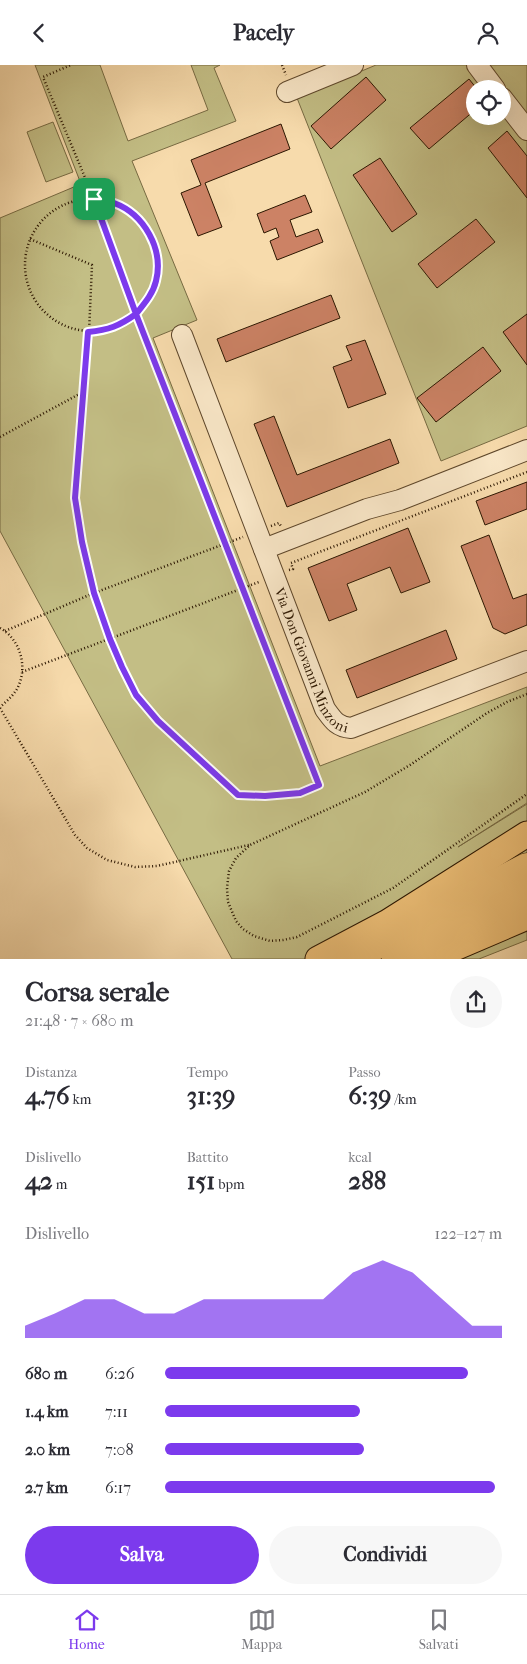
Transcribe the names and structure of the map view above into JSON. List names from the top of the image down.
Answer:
{
  "streets": {
    "street": ["Via Don Giovanni Minzoni"]
  },
  "page": {
    "header": "Pacely",
    "heading": ["Corsa serale", "21:48 · 7 × 680 m"],
    "stats": [
      ["Distanza", "4.76 km"],
      ["Tempo", "31:39"],
      ["Passo", "6:39 /km"],
      ["Dislivello", "42 m"],
      ["Battito", "151 bpm"],
      ["kcal", "288"]
    ],
    "chart": ["Dislivello", "122–127 m"],
    "list": [
      {
        "name": "680 m",
        "note": "6:26"
      },
      {
        "name": "1.4 km",
        "note": "7:11"
      },
      {
        "name": "2.0 km",
        "note": "7:08"
      },
      {
        "name": "2.7 km",
        "note": "6:17"
      }
    ],
    "buttons": ["Salva", "Condividi"],
    "tabs": ["Home", "Mappa", "Salvati"]
  }
}
